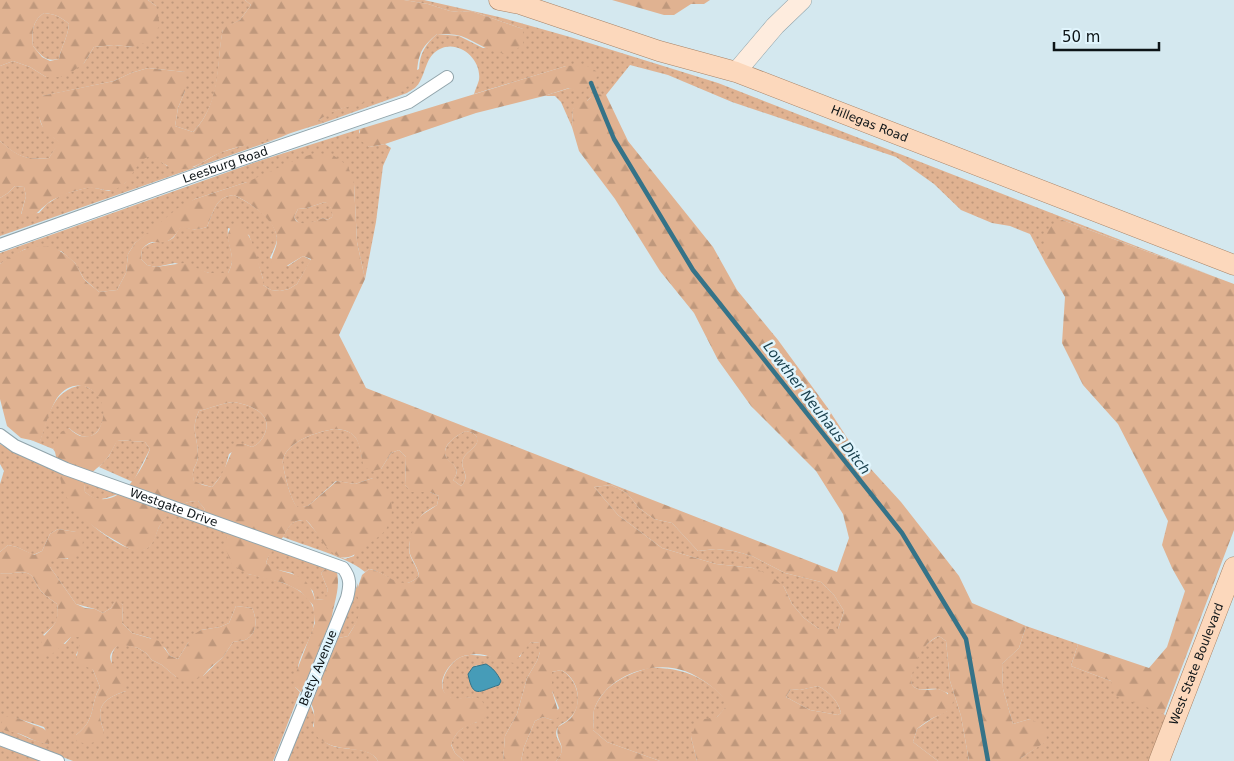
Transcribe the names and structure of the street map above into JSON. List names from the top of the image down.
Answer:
{
  "streets": {
    "main road": ["Hillegas Road", "West State Boulevard"],
    "street": ["Leesburg Road", "Westgate Drive", "Betty Avenue"]
  },
  "crossings": [
    ["Westgate Drive", "Betty Avenue"]
  ],
  "water": ["Lowther Neuhaus Ditch"],
  "scale_bar": "50 m"
}
